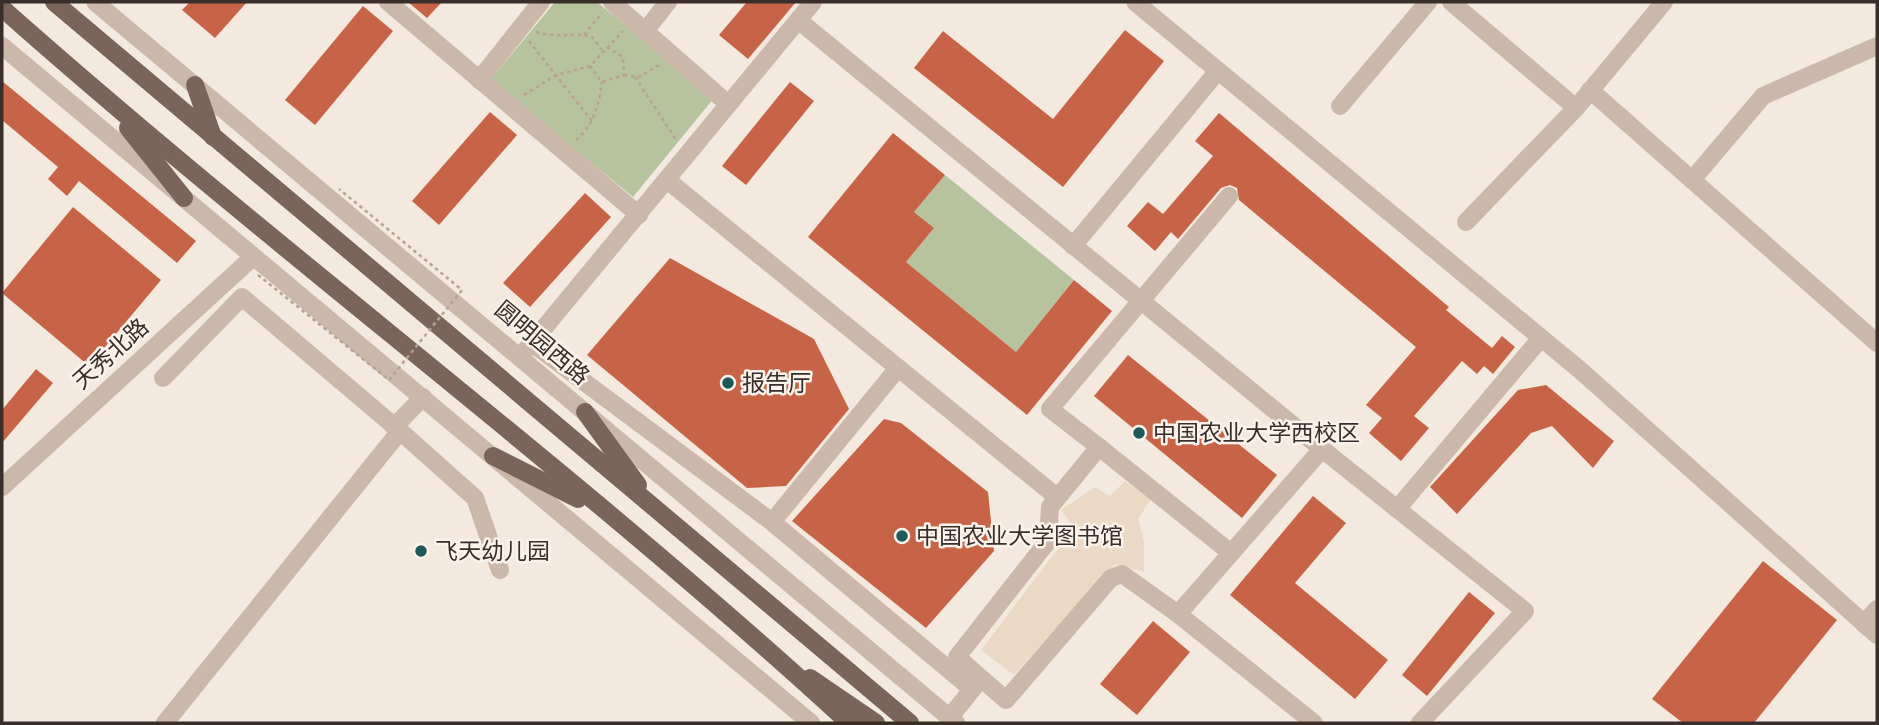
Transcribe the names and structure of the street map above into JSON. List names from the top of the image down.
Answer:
{
  "streets": {
    "street": ["圆明园西路", "天秀北路"]
  },
  "places": [
    "报告厅",
    "中国农业大学西校区",
    "中国农业大学图书馆",
    "飞天幼儿园"
  ]
}
